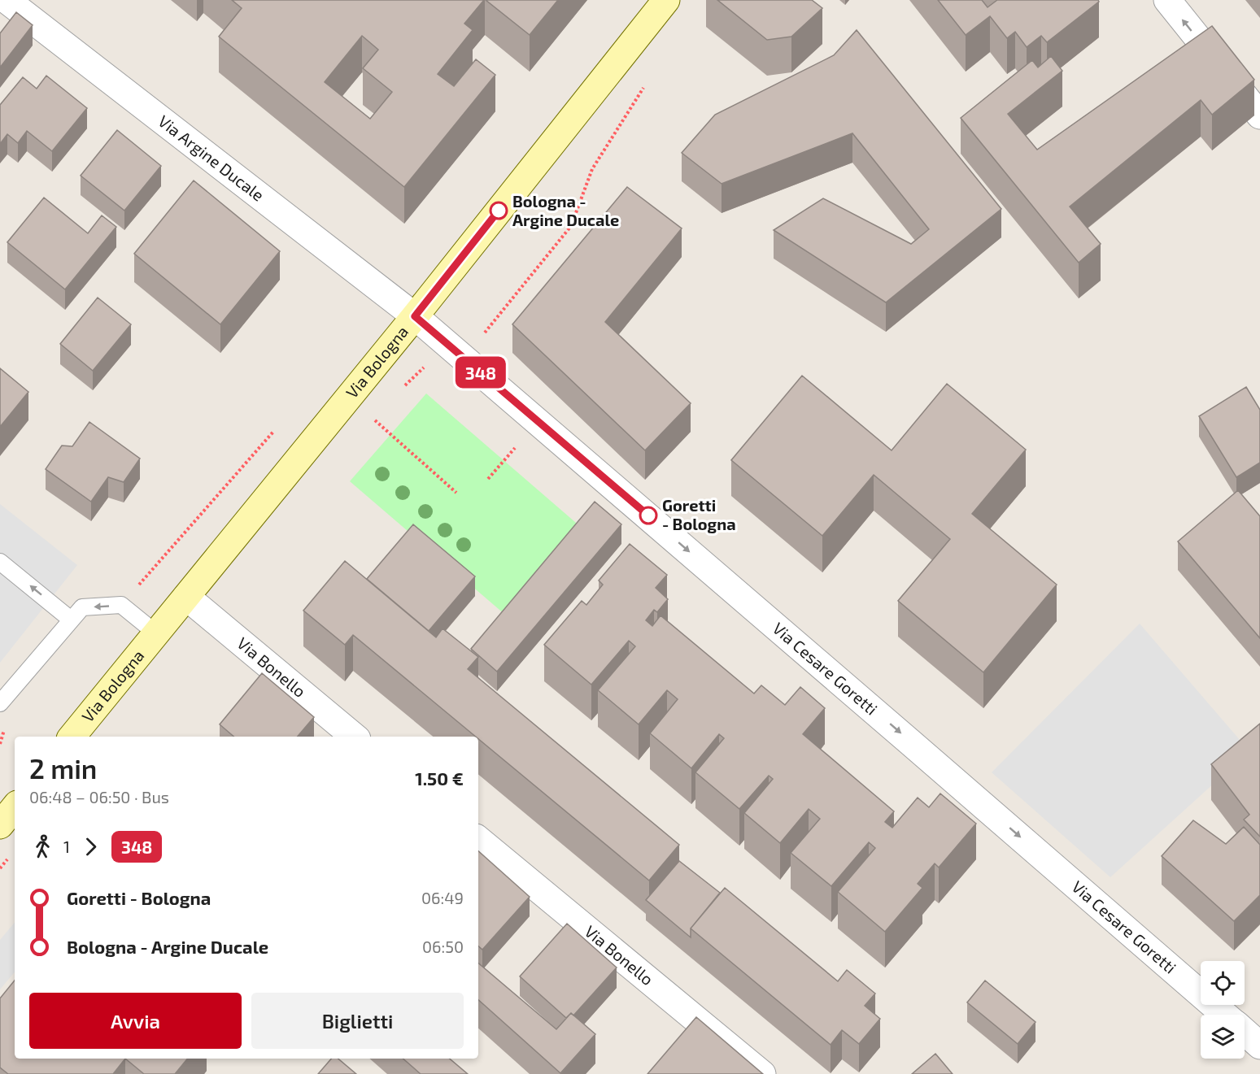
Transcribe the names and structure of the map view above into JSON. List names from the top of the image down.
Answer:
{
  "streets": {
    "street": [
      "Via Argine Ducale",
      "Via Bologna",
      "Via Bonello",
      "Via Cesare Goretti"
    ]
  },
  "crossings": [
    ["Via Argine Ducale", "Via Bologna"],
    ["Via Argine Ducale", "Via Cesare Goretti"],
    ["Via Bologna", "Via Bonello"],
    ["Via Bologna", "Via Cesare Goretti"]
  ],
  "one_way": ["Via Cesare Goretti"],
  "places": ["Bologna - Argine Ducale", "Goretti - Bologna"],
  "lines": ["bus line 348"],
  "page": {
    "on_map": "348",
    "heading": ["2 min", "06:48 – 06:50 · Bus", "1.50 €"],
    "legs": ["1", "348"],
    "list": [
      {
        "name": "Goretti - Bologna",
        "value": "06:49"
      },
      {
        "name": "Bologna - Argine Ducale",
        "value": "06:50"
      }
    ],
    "buttons": ["Avvia", "Biglietti"]
  }
}
